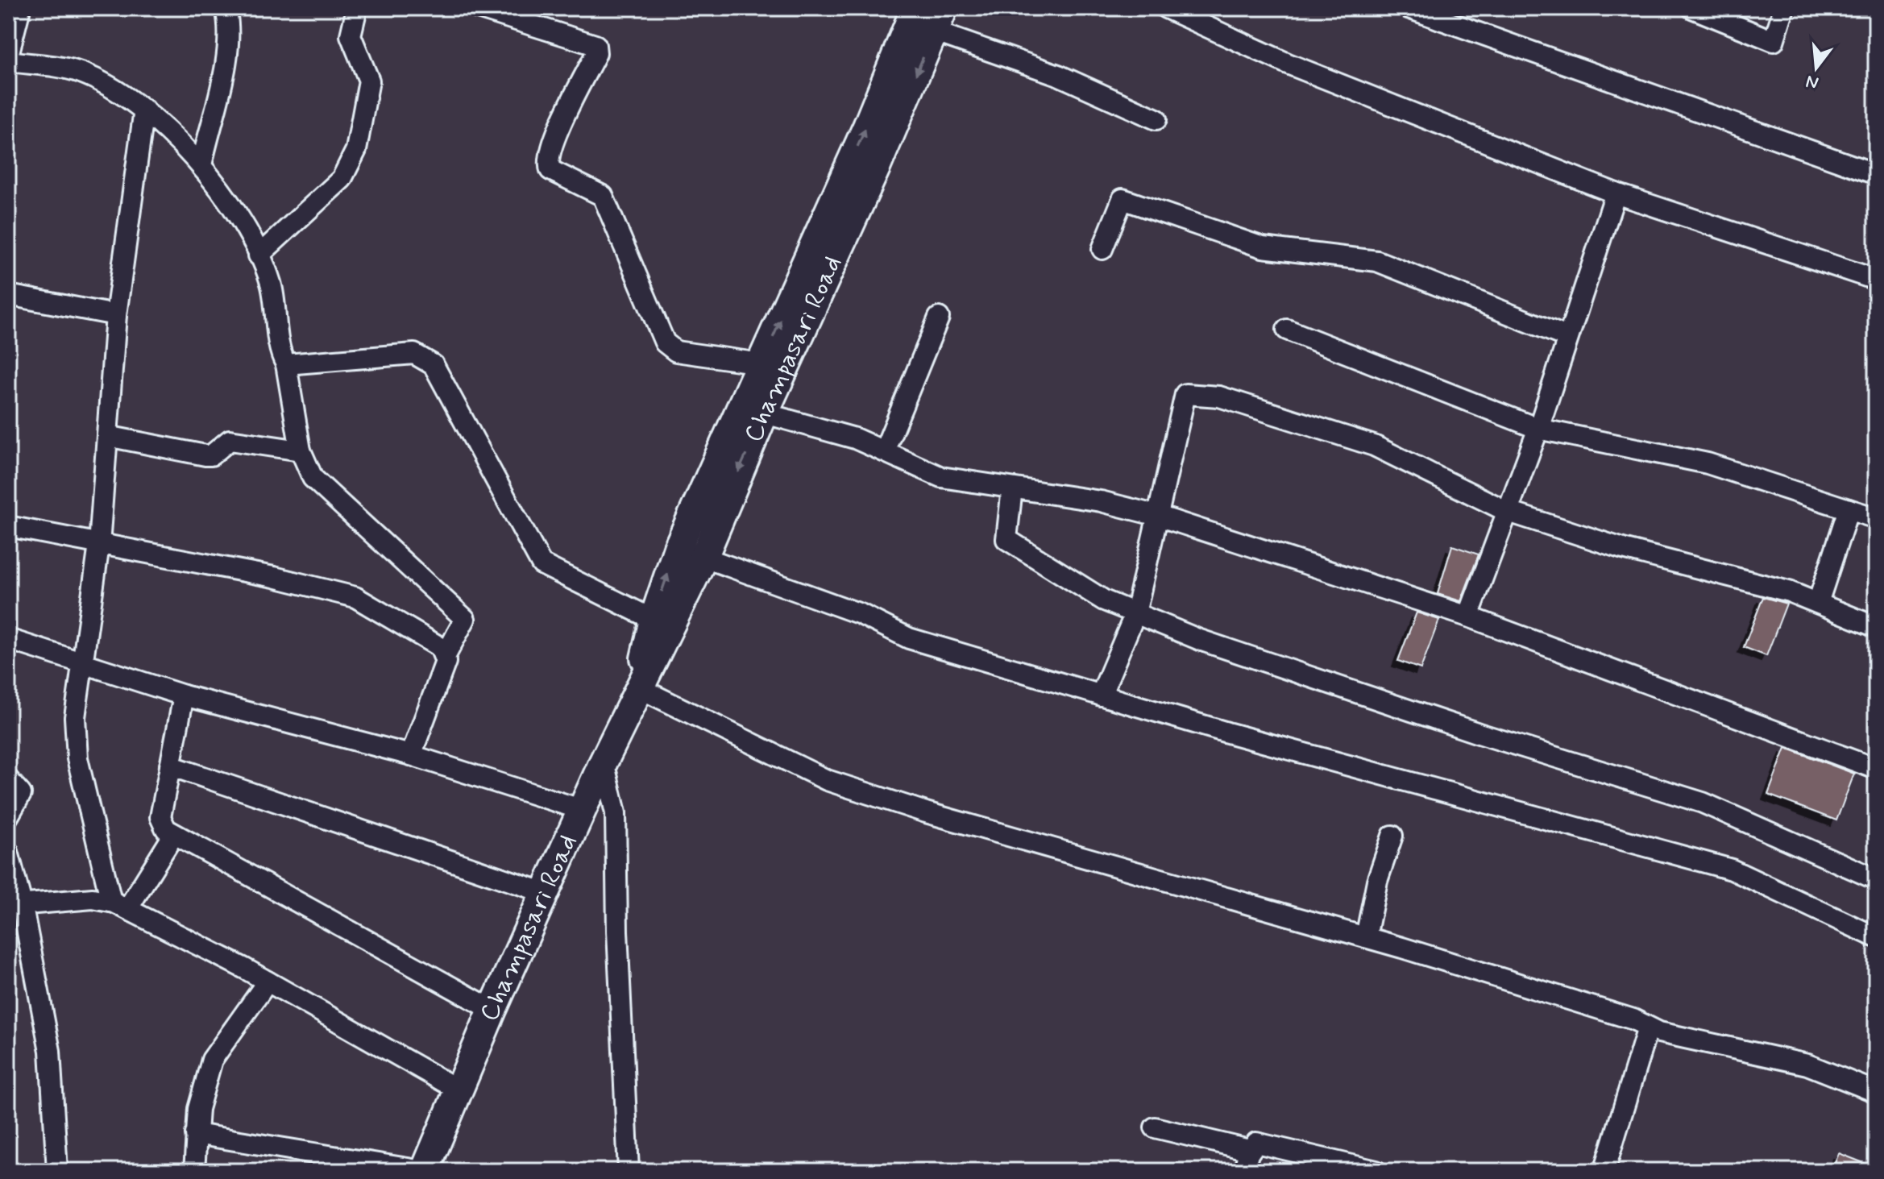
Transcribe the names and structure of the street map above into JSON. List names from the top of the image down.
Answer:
{
  "streets": {
    "main road": ["Champasari Road"]
  },
  "north": "bottom"
}
